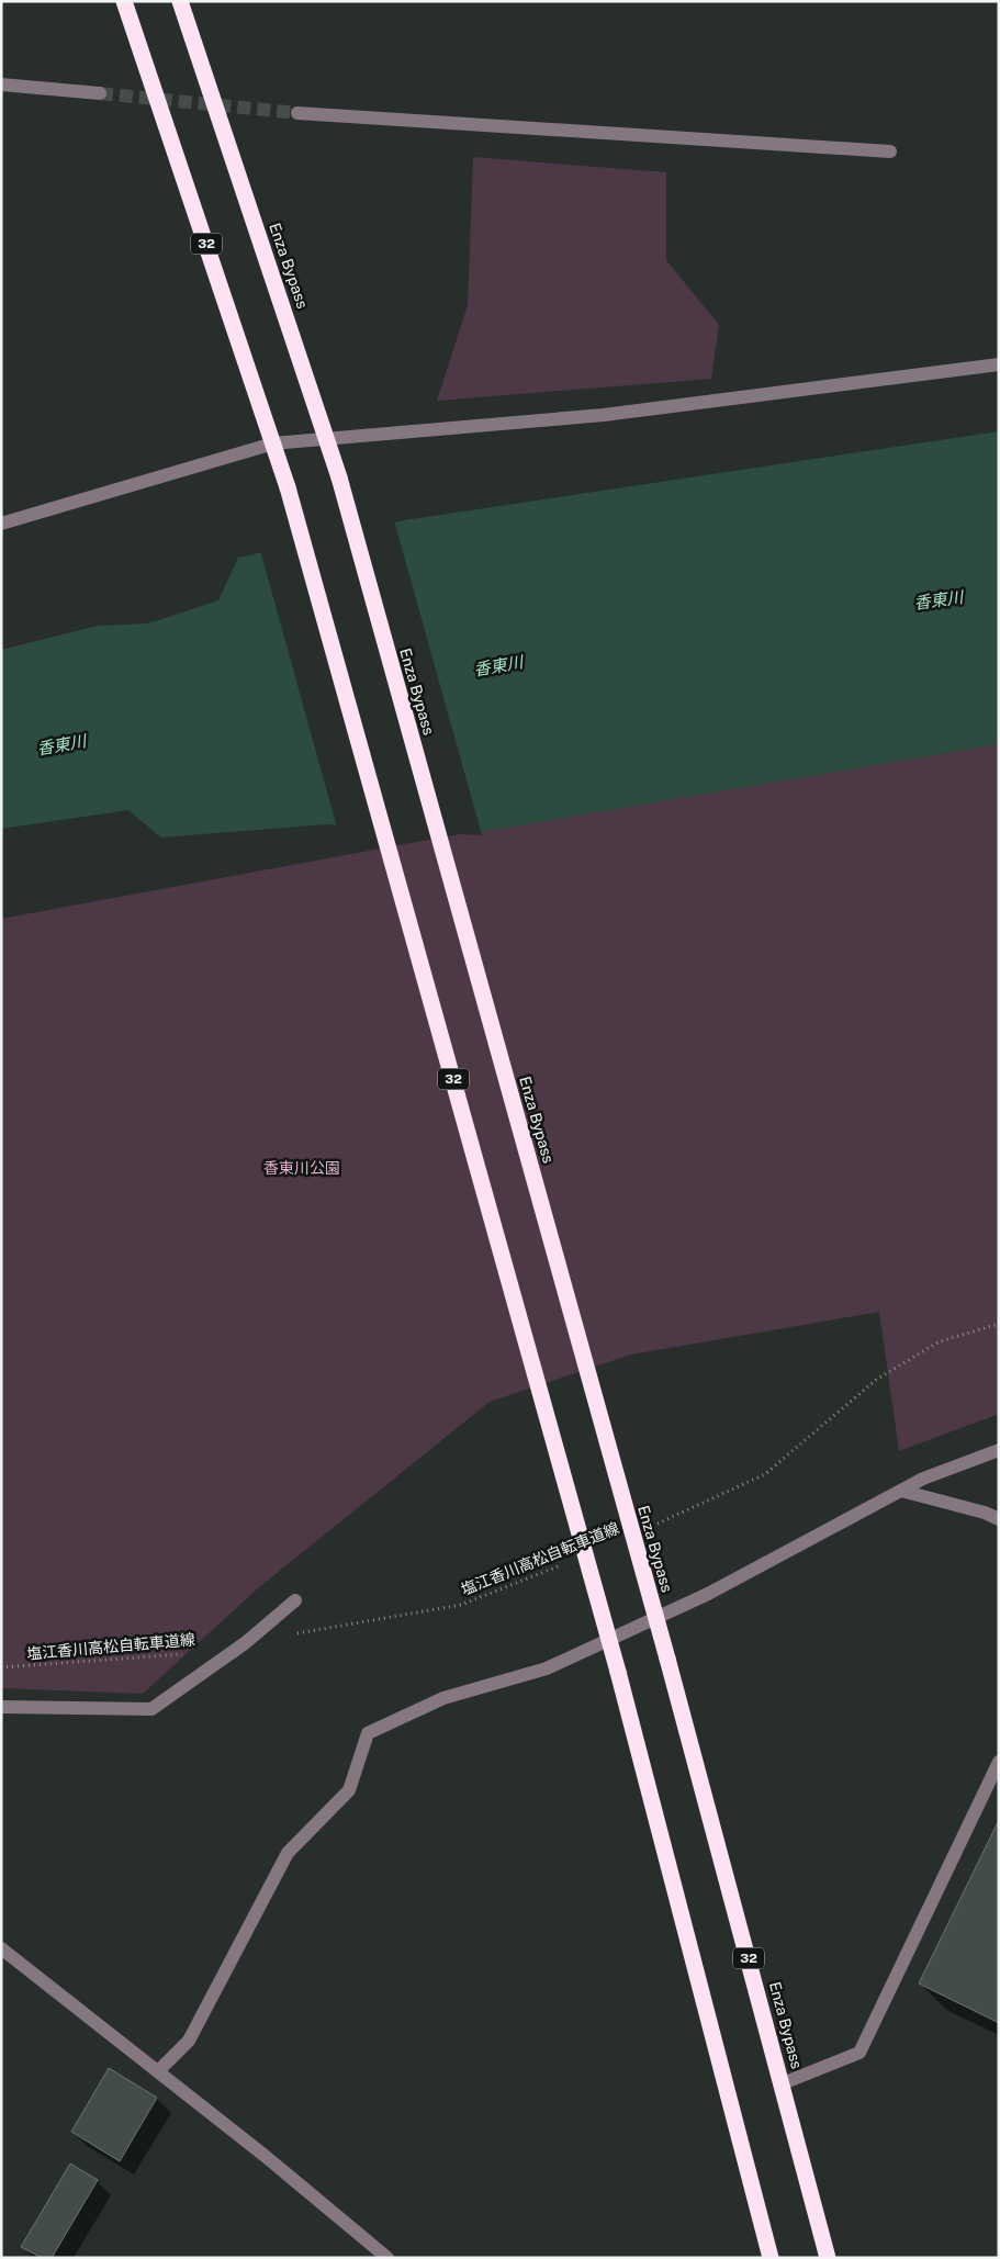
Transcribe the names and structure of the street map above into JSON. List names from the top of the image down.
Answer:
{
  "streets": {
    "highway": ["32", "Enza Bypass"],
    "path": ["塩江香川高松自転車道線"]
  },
  "water": ["香東川"],
  "parks": ["香東川公園"]
}
